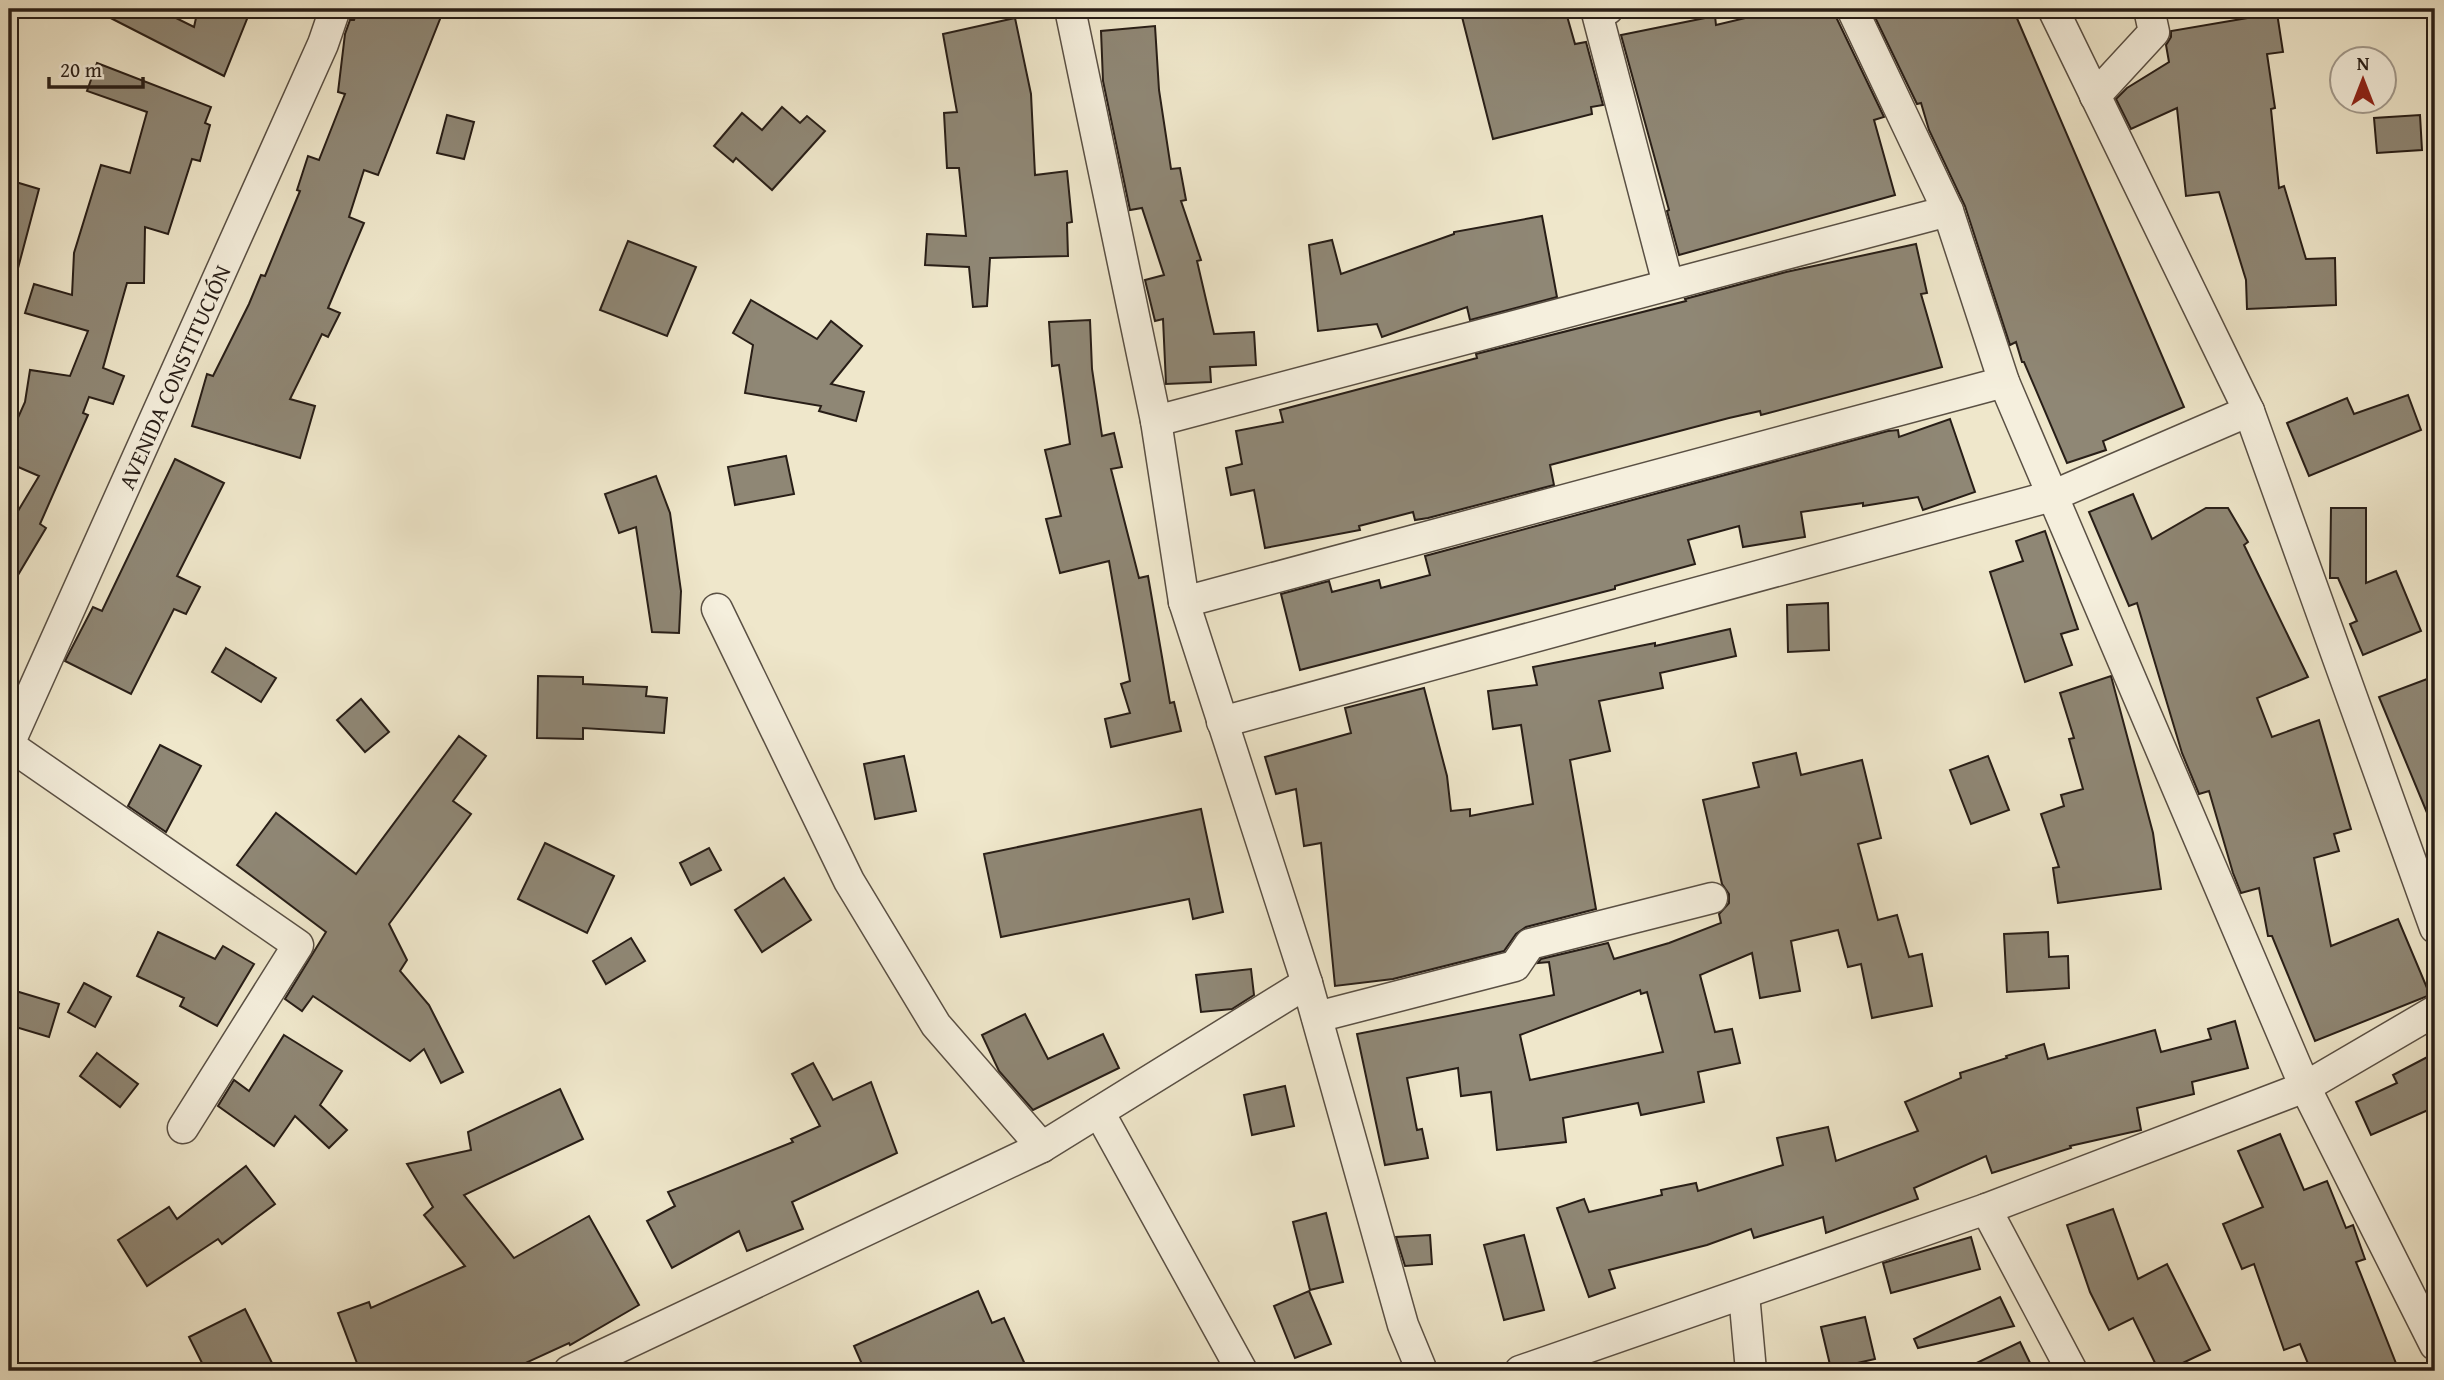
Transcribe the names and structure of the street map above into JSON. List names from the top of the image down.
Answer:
{
  "streets": {
    "street": ["AVENIDA CONSTITUCIÓN"]
  },
  "scale_bar": "20 m",
  "north": "top"
}
